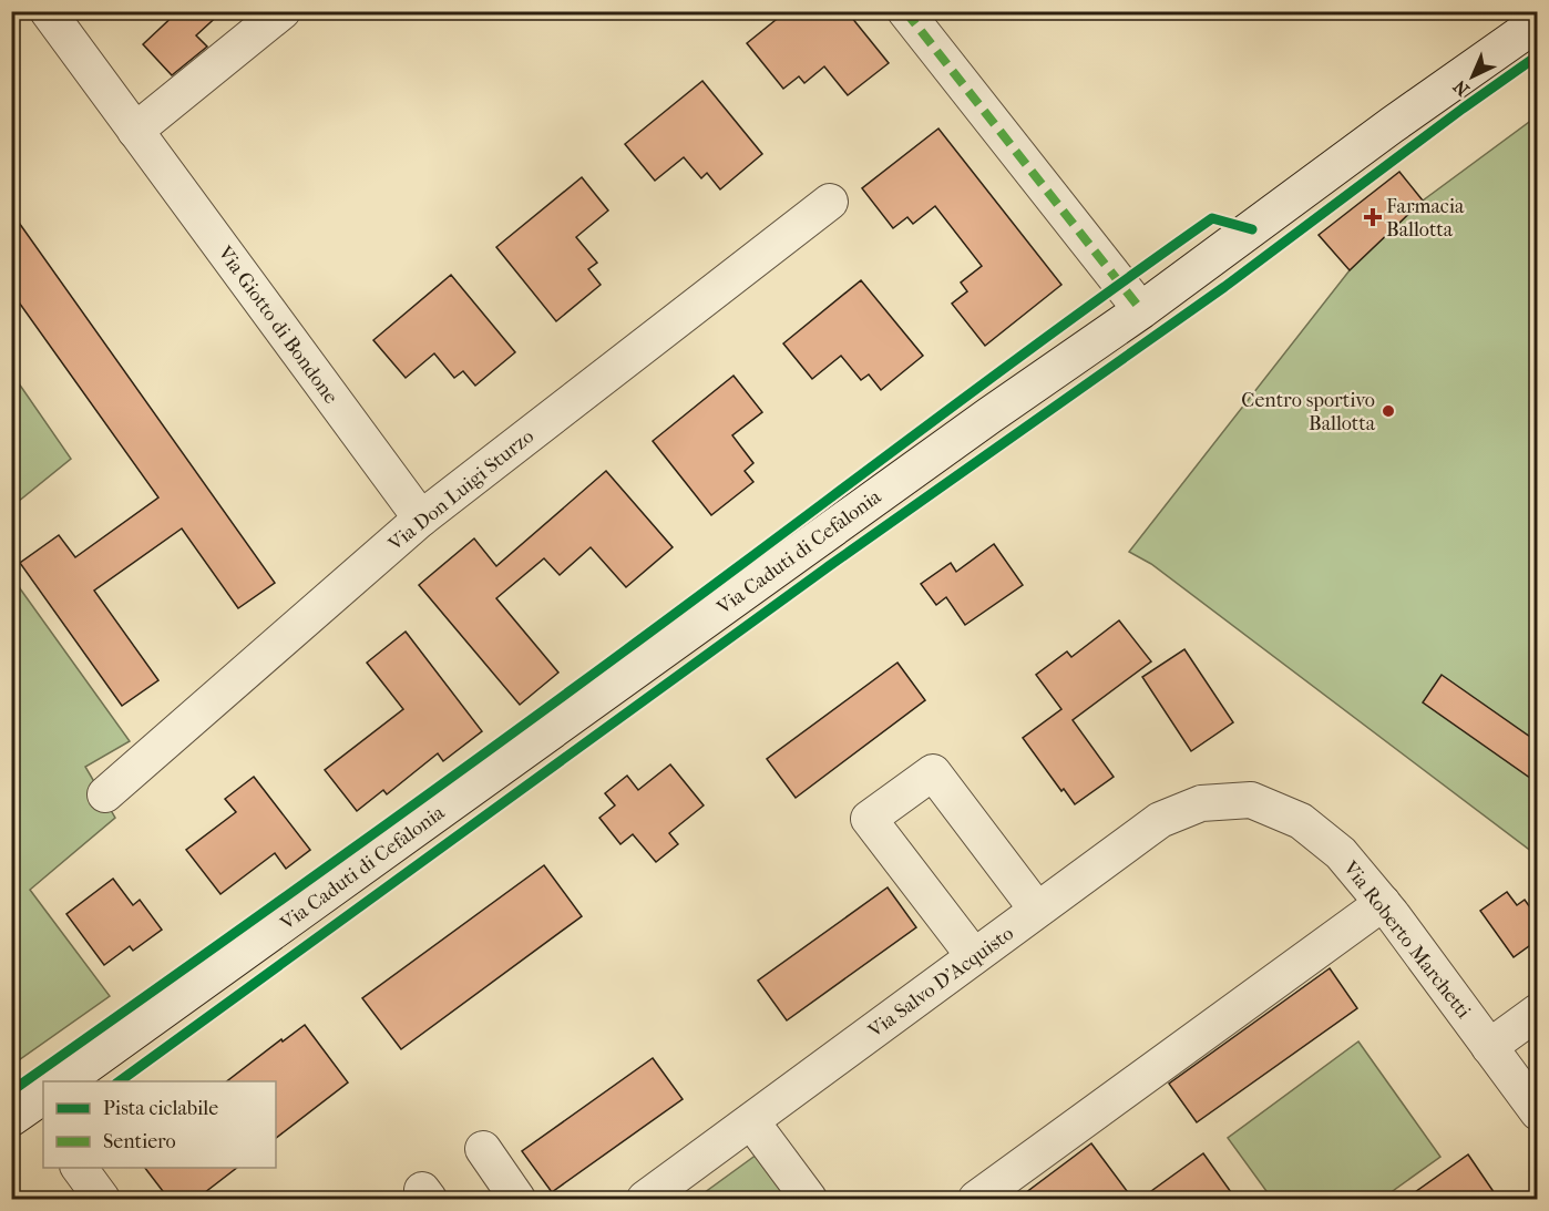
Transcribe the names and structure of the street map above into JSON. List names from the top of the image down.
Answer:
{
  "streets": {
    "street": [
      "Via Giotto di Bondone",
      "Via Don Luigi Sturzo",
      "Via Caduti di Cefalonia",
      "Via Roberto Marchetti",
      "Via Salvo D'Acquisto"
    ]
  },
  "crossings": [
    ["Via Giotto di Bondone", "Via Don Luigi Sturzo"],
    ["Via Roberto Marchetti", "Via Salvo D'Acquisto"]
  ],
  "places": {
    "health": ["Farmacia Ballotta"],
    "other": ["Centro sportivo Ballotta"]
  },
  "legend": ["Pista ciclabile", "Sentiero"],
  "north": "bottom left"
}
